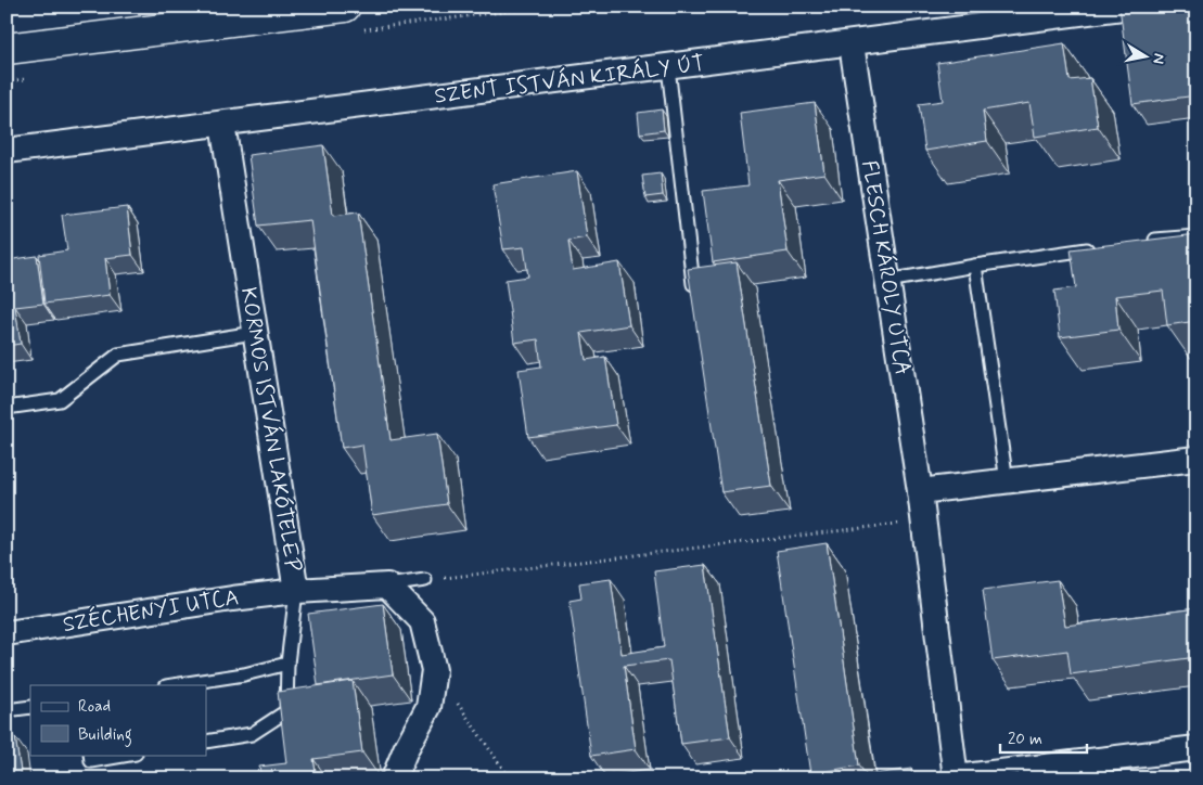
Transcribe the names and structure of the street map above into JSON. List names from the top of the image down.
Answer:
{
  "streets": {
    "street": [
      "SZENT ISTVÁN KIRÁLY ÚT",
      "FLESCH KÁROLY UTCA",
      "KORMOS ISTVÁN LAKÓTELEP",
      "SZÉCHENYI UTCA"
    ]
  },
  "crossings": [
    ["SZENT ISTVÁN KIRÁLY ÚT", "FLESCH KÁROLY UTCA"],
    ["SZENT ISTVÁN KIRÁLY ÚT", "KORMOS ISTVÁN LAKÓTELEP"],
    ["KORMOS ISTVÁN LAKÓTELEP", "SZÉCHENYI UTCA"]
  ],
  "legend": ["Road", "Building"],
  "scale_bar": "20 m",
  "north": "right"
}
